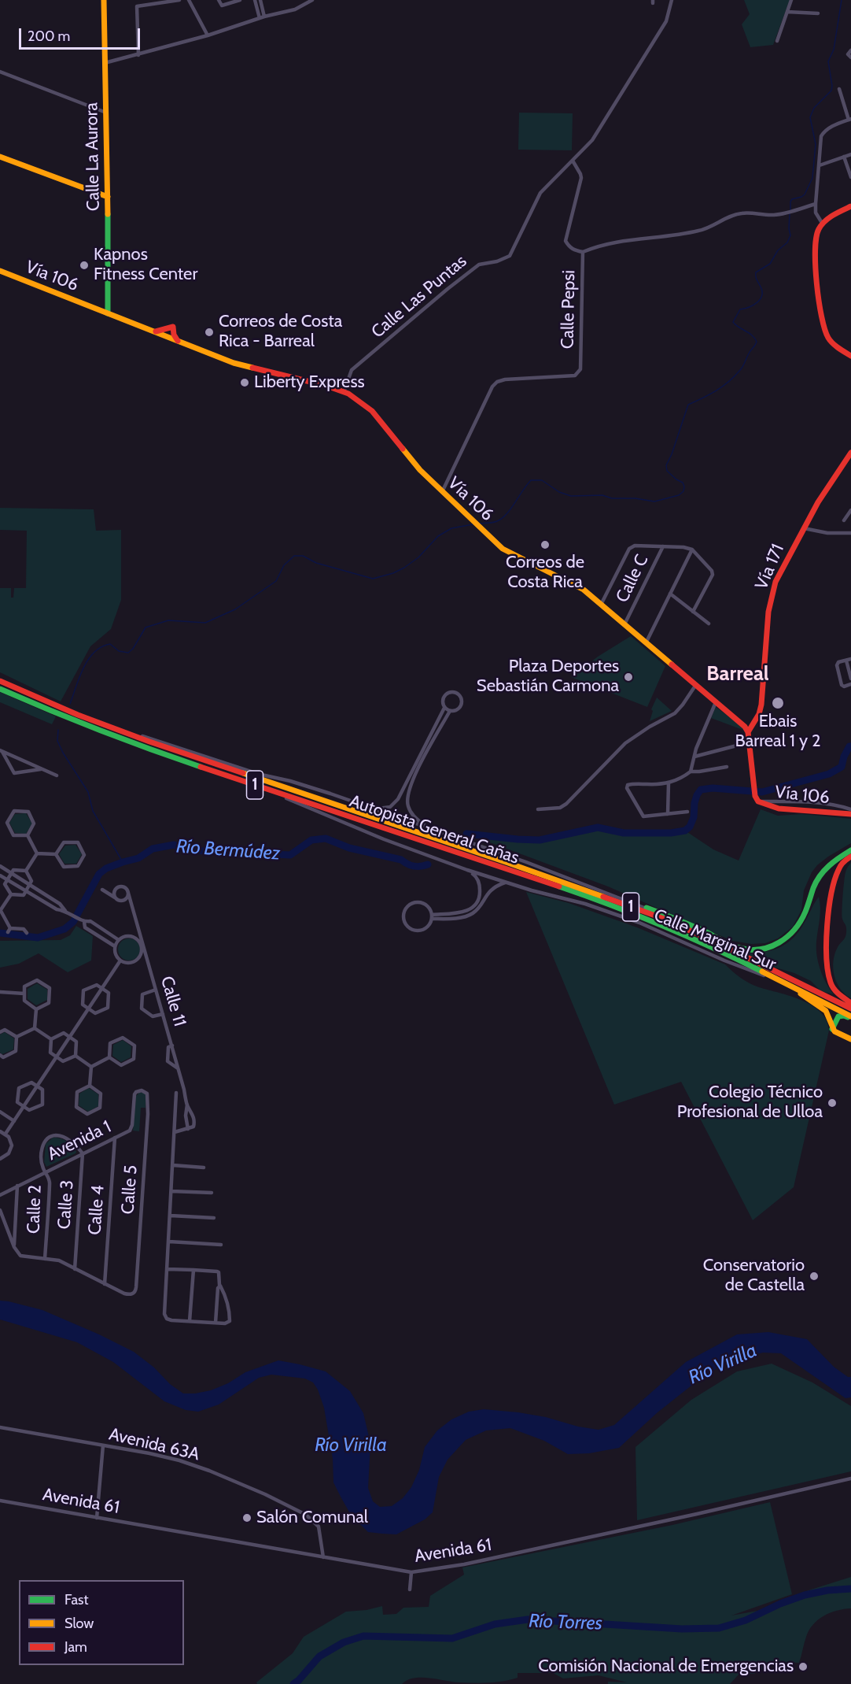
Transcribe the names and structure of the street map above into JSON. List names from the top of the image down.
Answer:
{
  "streets": {
    "main road": [
      "Calle La Aurora",
      "Vía 106",
      "Vía 171",
      "1",
      "Autopista General Cañas"
    ],
    "street": [
      "Calle Las Puntas",
      "Calle Pepsi",
      "Calle C",
      "Calle Marginal Sur",
      "Calle 11",
      "Avenida 1",
      "Calle 5",
      "Calle 3",
      "Calle 2",
      "Calle 4",
      "Avenida 63A",
      "Avenida 61"
    ]
  },
  "crossings": [
    ["Calle La Aurora", "Vía 106"],
    ["Vía 106", "Calle Las Puntas"],
    ["Vía 106", "Calle Pepsi"],
    ["Vía 106", "Vía 171"],
    ["Vía 106", "Calle C"],
    ["Autopista General Cañas", "Calle Marginal Sur"],
    ["Avenida 1", "Calle 5"],
    ["Avenida 1", "Calle 3"],
    ["Avenida 1", "Calle 2"],
    ["Avenida 1", "Calle 4"],
    ["Calle 5", "Calle 4"],
    ["Calle 3", "Calle 2"],
    ["Avenida 63A", "Avenida 61"]
  ],
  "districts": ["Barreal"],
  "water": ["Río Bermúdez", "Río Virilla", "Río Torres"],
  "places": [
    "Kapnos Fitness Center",
    "Correos de Costa Rica - Barreal",
    "Liberty Express",
    "Correos de Costa Rica",
    "Plaza Deportes Sebastián Carmona",
    "Ebais Barreal 1 y 2",
    "Colegio Técnico Profesional de Ulloa",
    "Conservatorio de Castella",
    "Salón Comunal",
    "Comisión Nacional de Emergencias"
  ],
  "legend": ["Fast", "Slow", "Jam"],
  "scale_bar": "200 m"
}
